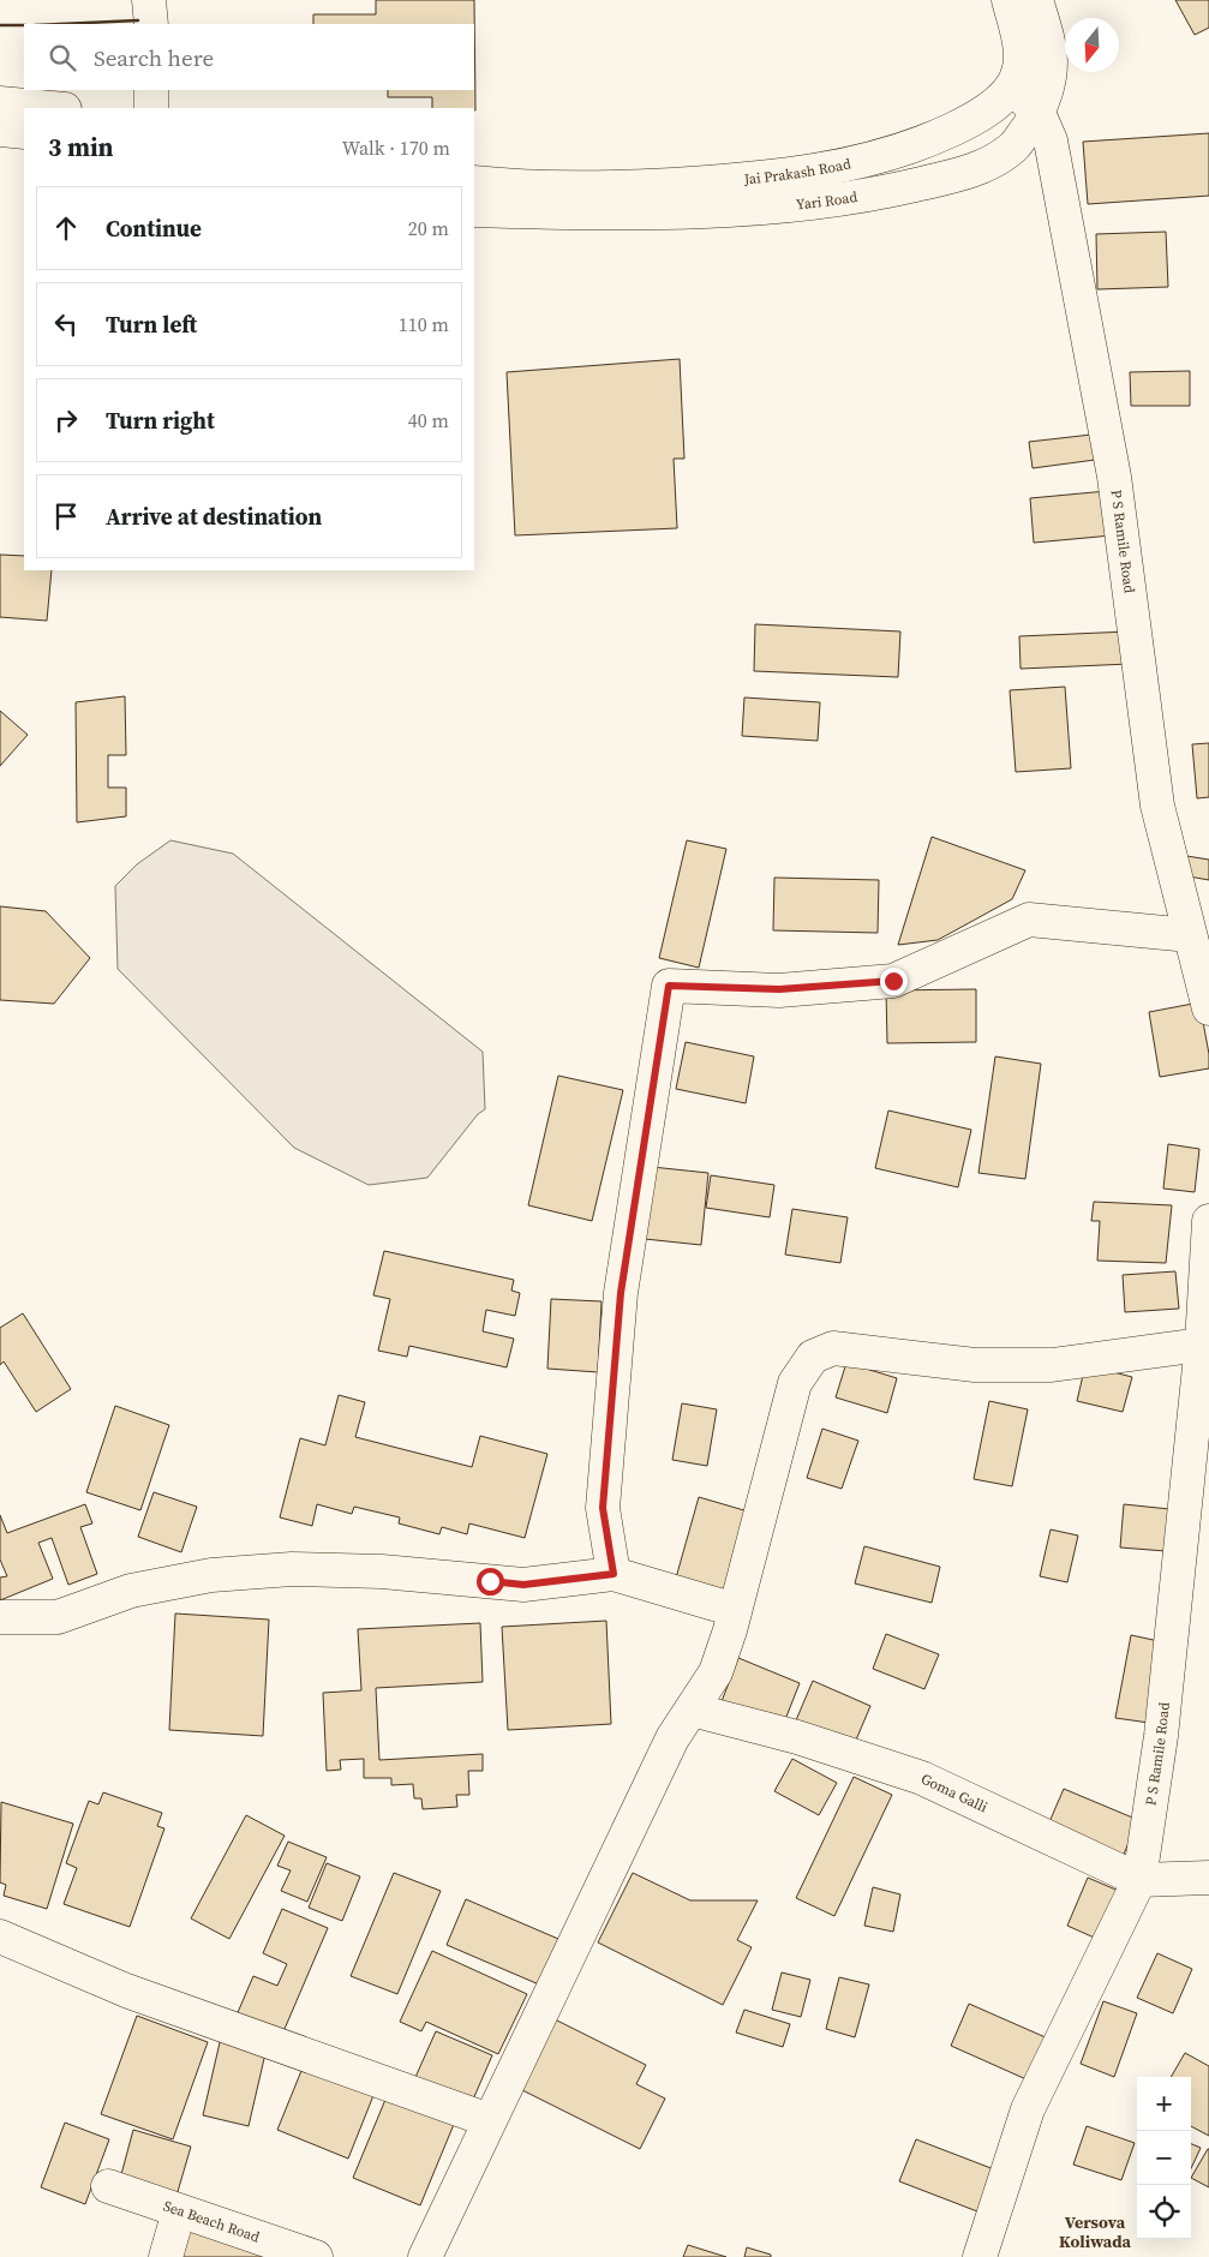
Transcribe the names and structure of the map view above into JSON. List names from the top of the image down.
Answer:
{
  "streets": {
    "street": [
      "Jai Prakash Road",
      "Yari Road",
      "P S Ramile Road",
      "Goma Galli",
      "Sea Beach Road"
    ]
  },
  "crossings": [
    ["Jai Prakash Road", "P S Ramile Road"],
    ["Yari Road", "P S Ramile Road"],
    ["P S Ramile Road", "Goma Galli"]
  ],
  "districts": ["Versova Koliwada"],
  "north": "bottom",
  "page": {
    "search": "Search here",
    "heading": ["3 min", "Walk · 170 m"],
    "list": [
      ["Continue", "20 m"],
      ["Turn left", "110 m"],
      ["Turn right", "40 m"],
      "Arrive at destination"
    ],
    "map_buttons": ["+", "−"]
  }
}
